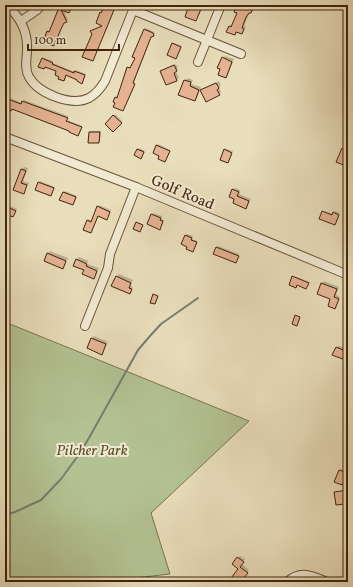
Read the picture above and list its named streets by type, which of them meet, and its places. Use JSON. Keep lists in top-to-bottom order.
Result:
{
  "streets": {
    "street": ["Golf Road"]
  },
  "parks": ["Pilcher Park"],
  "scale_bar": "100 m"
}
